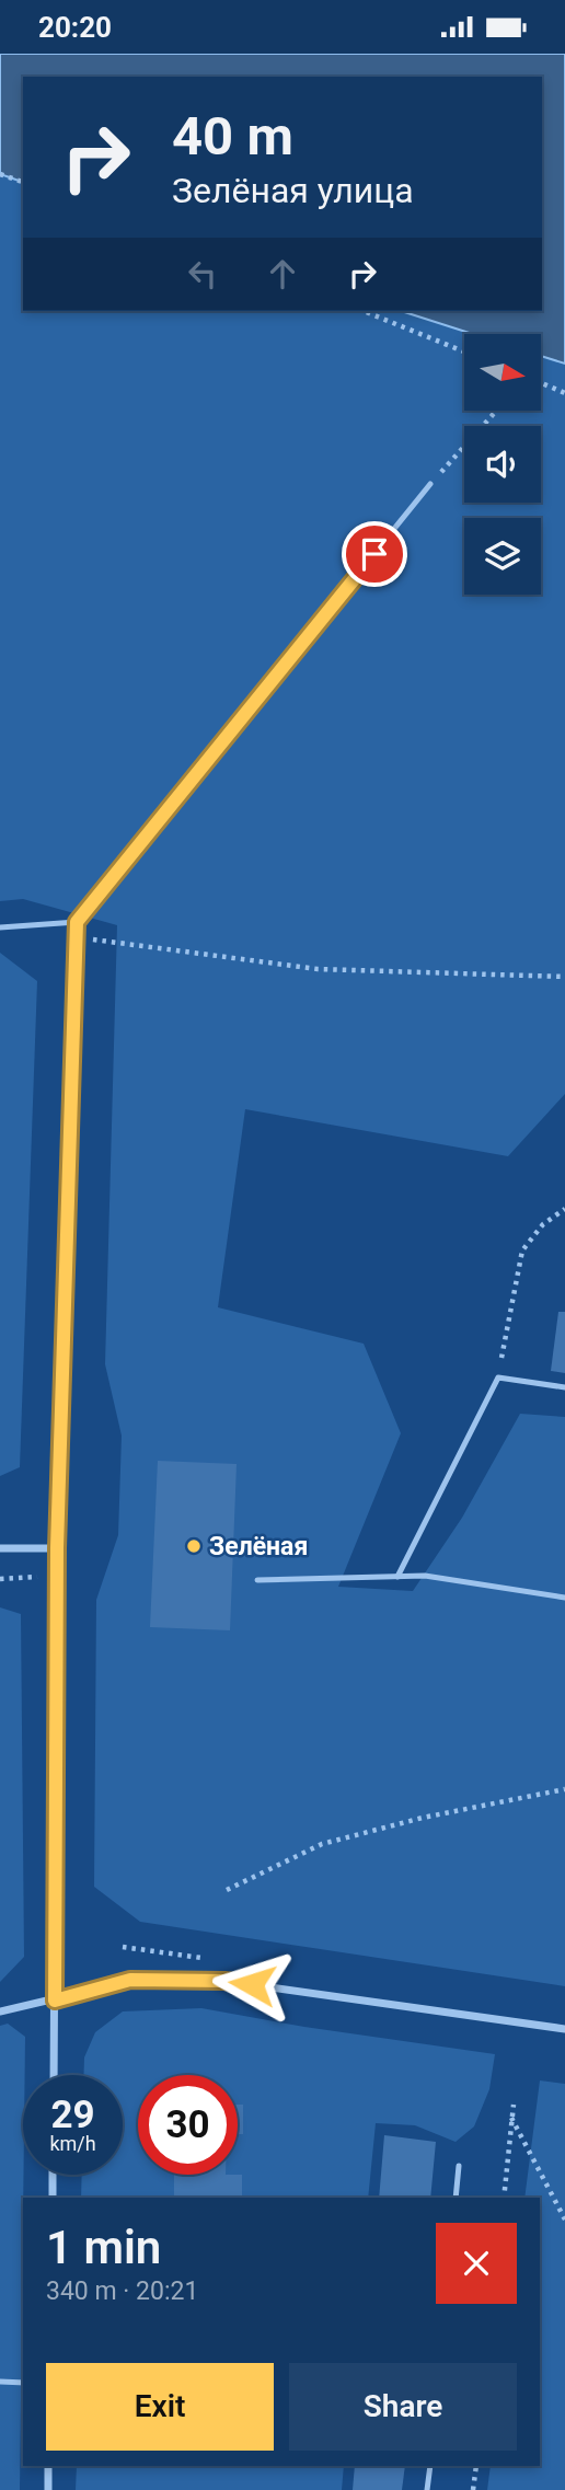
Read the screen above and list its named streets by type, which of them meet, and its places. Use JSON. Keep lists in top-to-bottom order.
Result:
{
  "places": ["Зелёная"],
  "north": "right",
  "page": {
    "status": "20:20",
    "turn": ["40 m", "Зелёная улица"],
    "speed": "29 km/h",
    "limit": "30",
    "heading": ["1 min", "340 m · 20:21"],
    "buttons": ["Exit", "Share"]
  }
}
